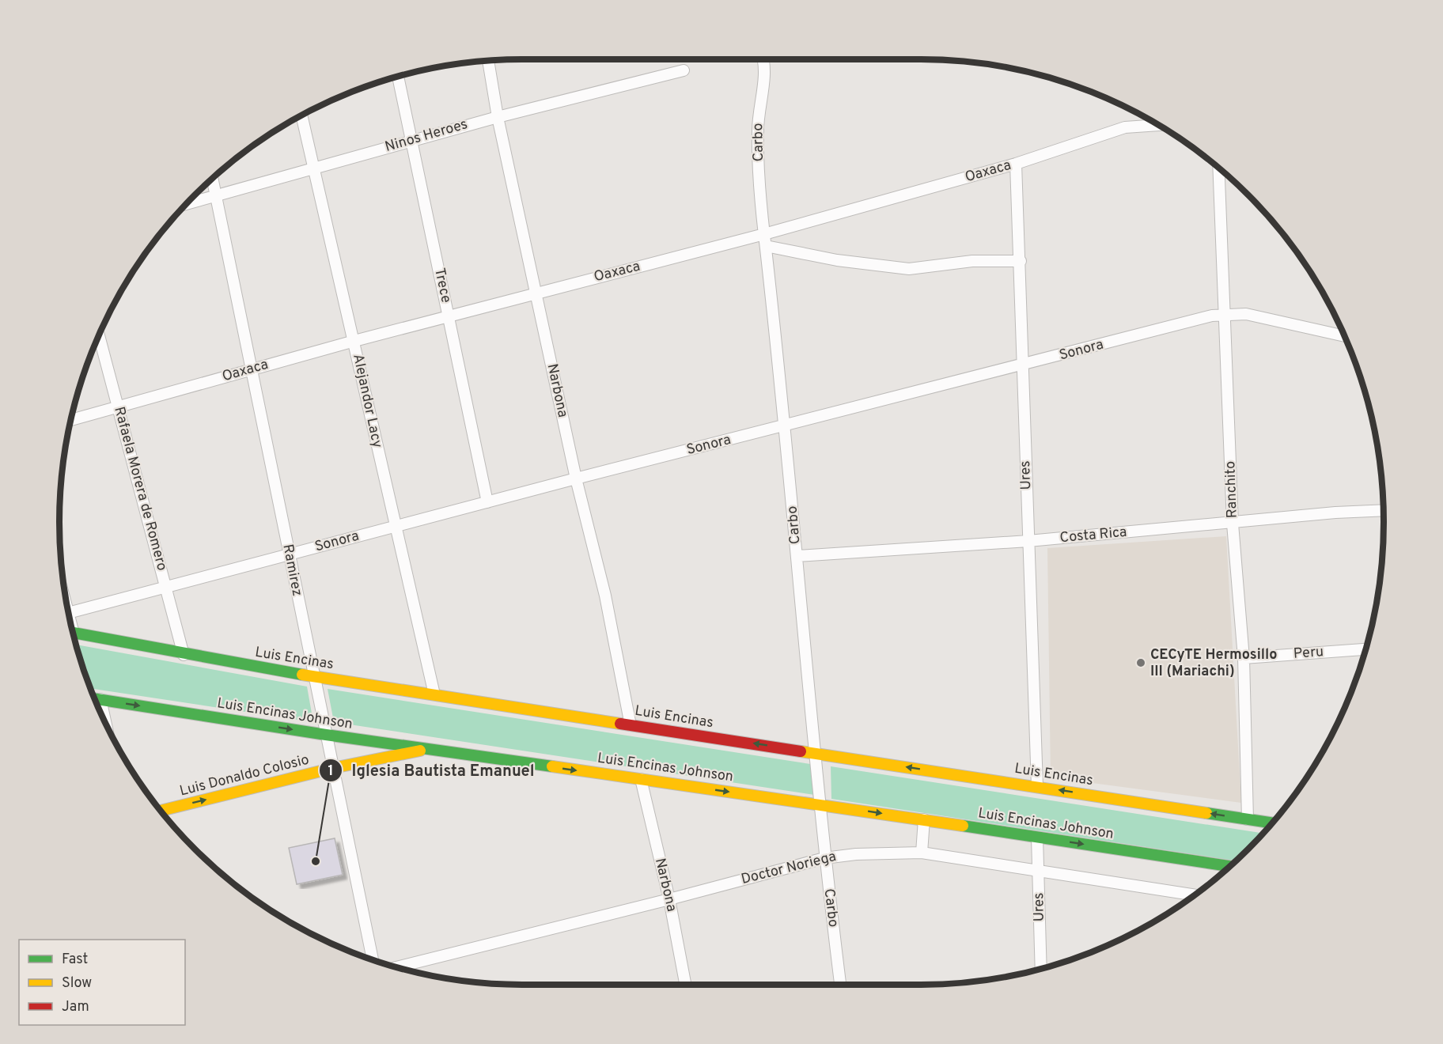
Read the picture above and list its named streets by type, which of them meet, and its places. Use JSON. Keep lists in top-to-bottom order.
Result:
{
  "streets": {
    "main road": ["Luis Encinas", "Luis Encinas Johnson", "Luis Donaldo Colosio"],
    "street": [
      "Ninos Heroes",
      "Carbo",
      "Oaxaca",
      "Trece",
      "Sonora",
      "Narbona",
      "Alejandor Lacy",
      "Ures",
      "Rafaela Morera de Romero",
      "Ranchito",
      "Costa Rica",
      "Ramirez",
      "Peru",
      "Doctor Noriega"
    ]
  },
  "crossings": [
    ["Ninos Heroes", "Trece"],
    ["Ninos Heroes", "Narbona"],
    ["Ninos Heroes", "Alejandor Lacy"],
    ["Ninos Heroes", "Ramirez"],
    ["Carbo", "Oaxaca"],
    ["Carbo", "Sonora"],
    ["Carbo", "Costa Rica"],
    ["Carbo", "Luis Encinas"],
    ["Carbo", "Luis Encinas Johnson"],
    ["Carbo", "Doctor Noriega"],
    ["Oaxaca", "Trece"],
    ["Oaxaca", "Narbona"],
    ["Oaxaca", "Alejandor Lacy"],
    ["Oaxaca", "Ures"],
    ["Oaxaca", "Rafaela Morera de Romero"],
    ["Oaxaca", "Ramirez"],
    ["Trece", "Sonora"],
    ["Sonora", "Narbona"],
    ["Sonora", "Alejandor Lacy"],
    ["Sonora", "Ures"],
    ["Sonora", "Rafaela Morera de Romero"],
    ["Sonora", "Ranchito"],
    ["Sonora", "Ramirez"],
    ["Narbona", "Luis Encinas"],
    ["Narbona", "Luis Encinas Johnson"],
    ["Narbona", "Doctor Noriega"],
    ["Alejandor Lacy", "Luis Encinas"],
    ["Ures", "Costa Rica"],
    ["Ures", "Luis Encinas"],
    ["Ures", "Luis Encinas Johnson"],
    ["Ures", "Doctor Noriega"],
    ["Rafaela Morera de Romero", "Luis Encinas"],
    ["Ranchito", "Costa Rica"],
    ["Ranchito", "Peru"],
    ["Ranchito", "Luis Encinas"],
    ["Ramirez", "Luis Encinas"],
    ["Ramirez", "Luis Encinas Johnson"],
    ["Ramirez", "Luis Donaldo Colosio"],
    ["Luis Encinas Johnson", "Luis Donaldo Colosio"]
  ],
  "one_way": ["Luis Encinas", "Luis Encinas Johnson", "Luis Donaldo Colosio"],
  "places": ["CECyTE Hermosillo III (Mariachi)", "Iglesia Bautista Emanuel"],
  "legend": ["Fast", "Slow", "Jam"]
}
